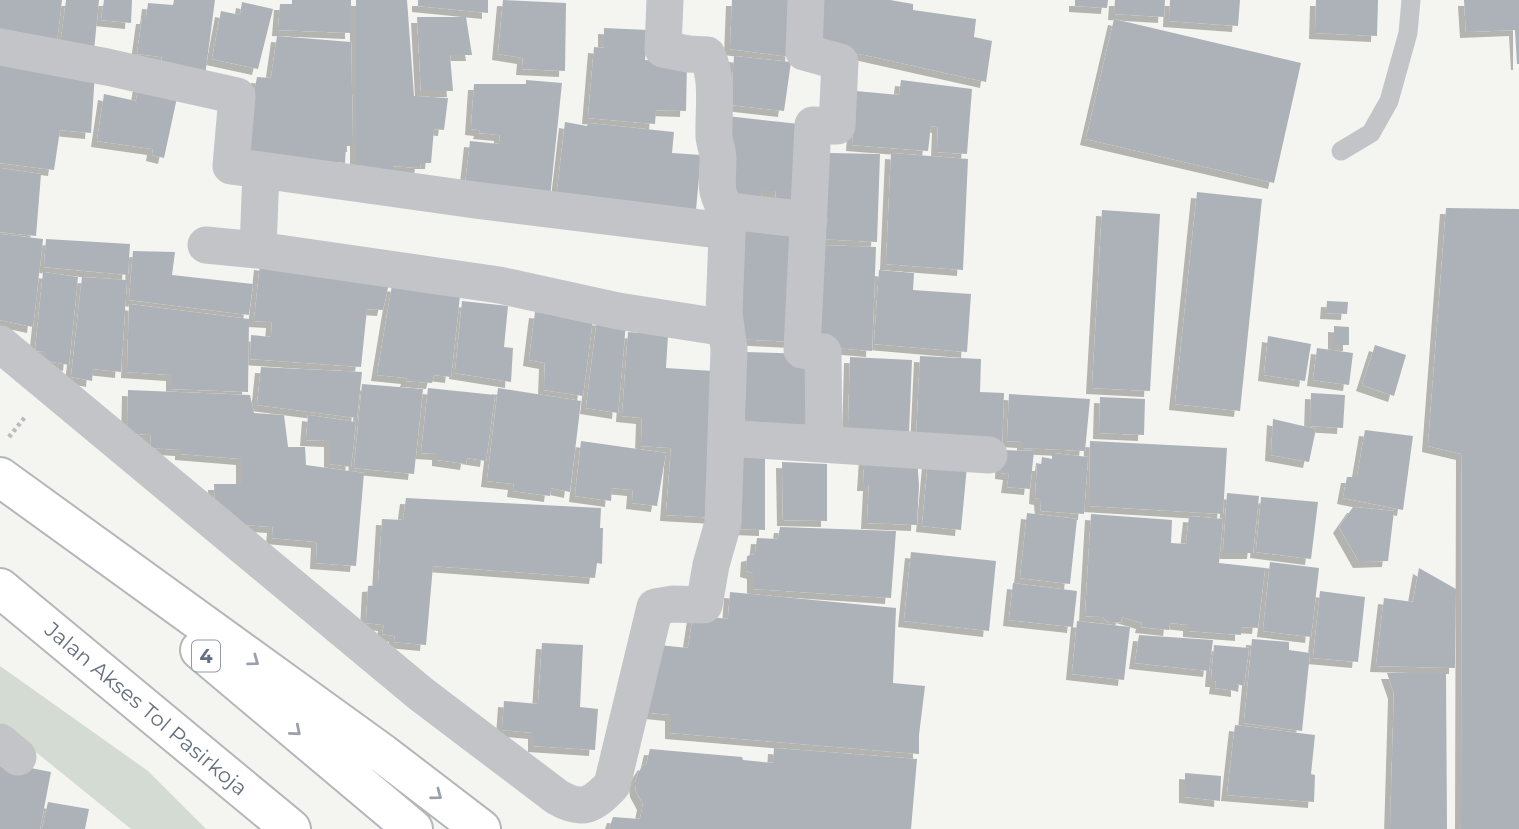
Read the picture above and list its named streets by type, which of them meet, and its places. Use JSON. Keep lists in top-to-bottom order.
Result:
{
  "streets": {
    "highway": ["4", "Jalan Akses Tol Pasirkoja"]
  }
}
